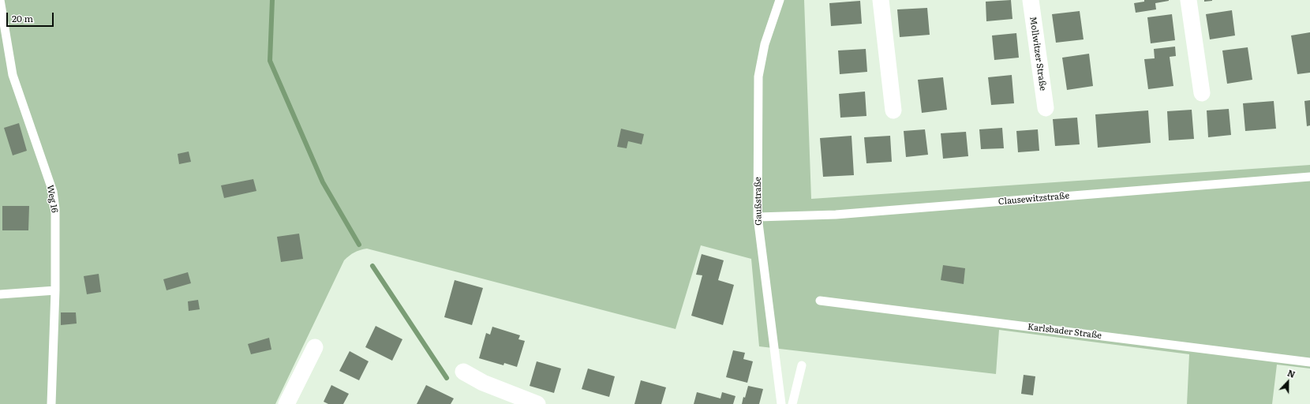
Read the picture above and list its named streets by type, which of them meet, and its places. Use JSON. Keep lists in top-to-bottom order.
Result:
{
  "streets": {
    "street": ["Mollwitzer Straße"],
    "lane": [
      "Weg 16",
      "Clausewitzstraße",
      "Gaußstraße",
      "Karlsbader Straße"
    ]
  },
  "crossings": [
    ["Clausewitzstraße", "Gaußstraße"]
  ],
  "scale_bar": "20 m",
  "north": "top"
}
